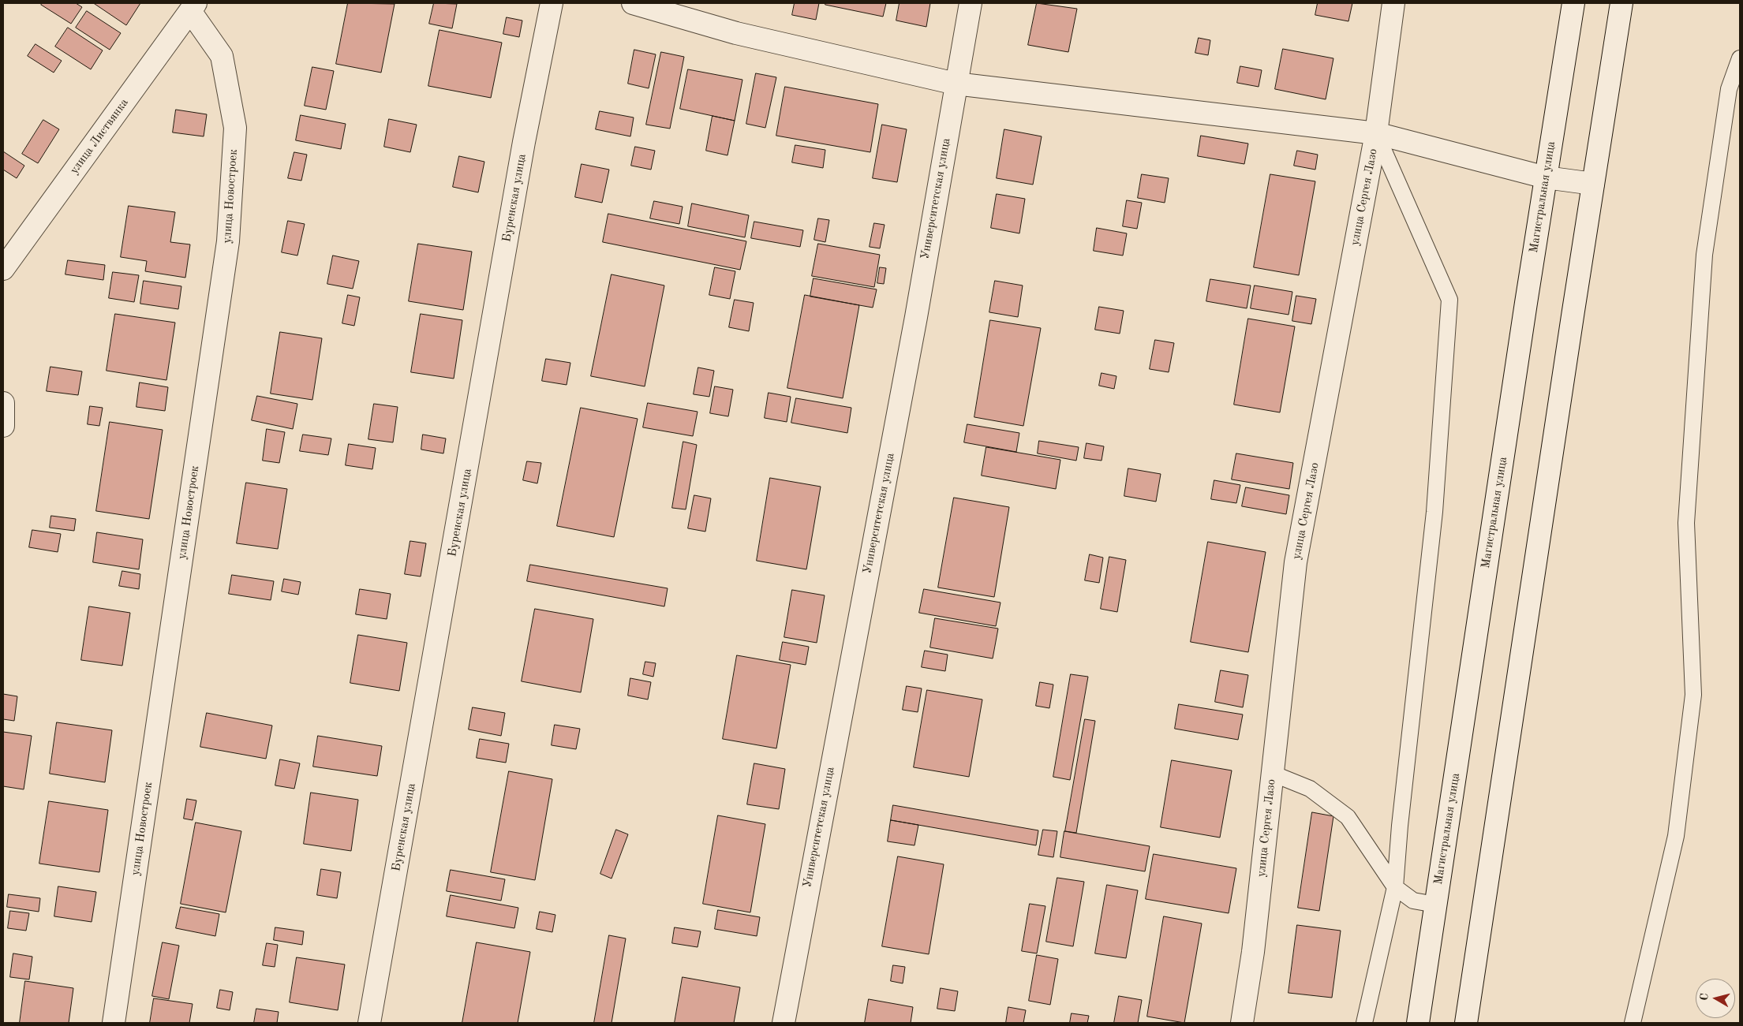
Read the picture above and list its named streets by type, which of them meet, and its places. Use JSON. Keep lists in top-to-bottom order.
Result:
{
  "streets": {
    "street": [
      "улица Листвянка",
      "улица Новостроек",
      "улица Сергея Лазо",
      "Магистральная улица",
      "Буренская улица",
      "Университетская улица"
    ]
  },
  "crossings": [
    ["улица Листвянка", "улица Новостроек"]
  ],
  "north": "left"
}
